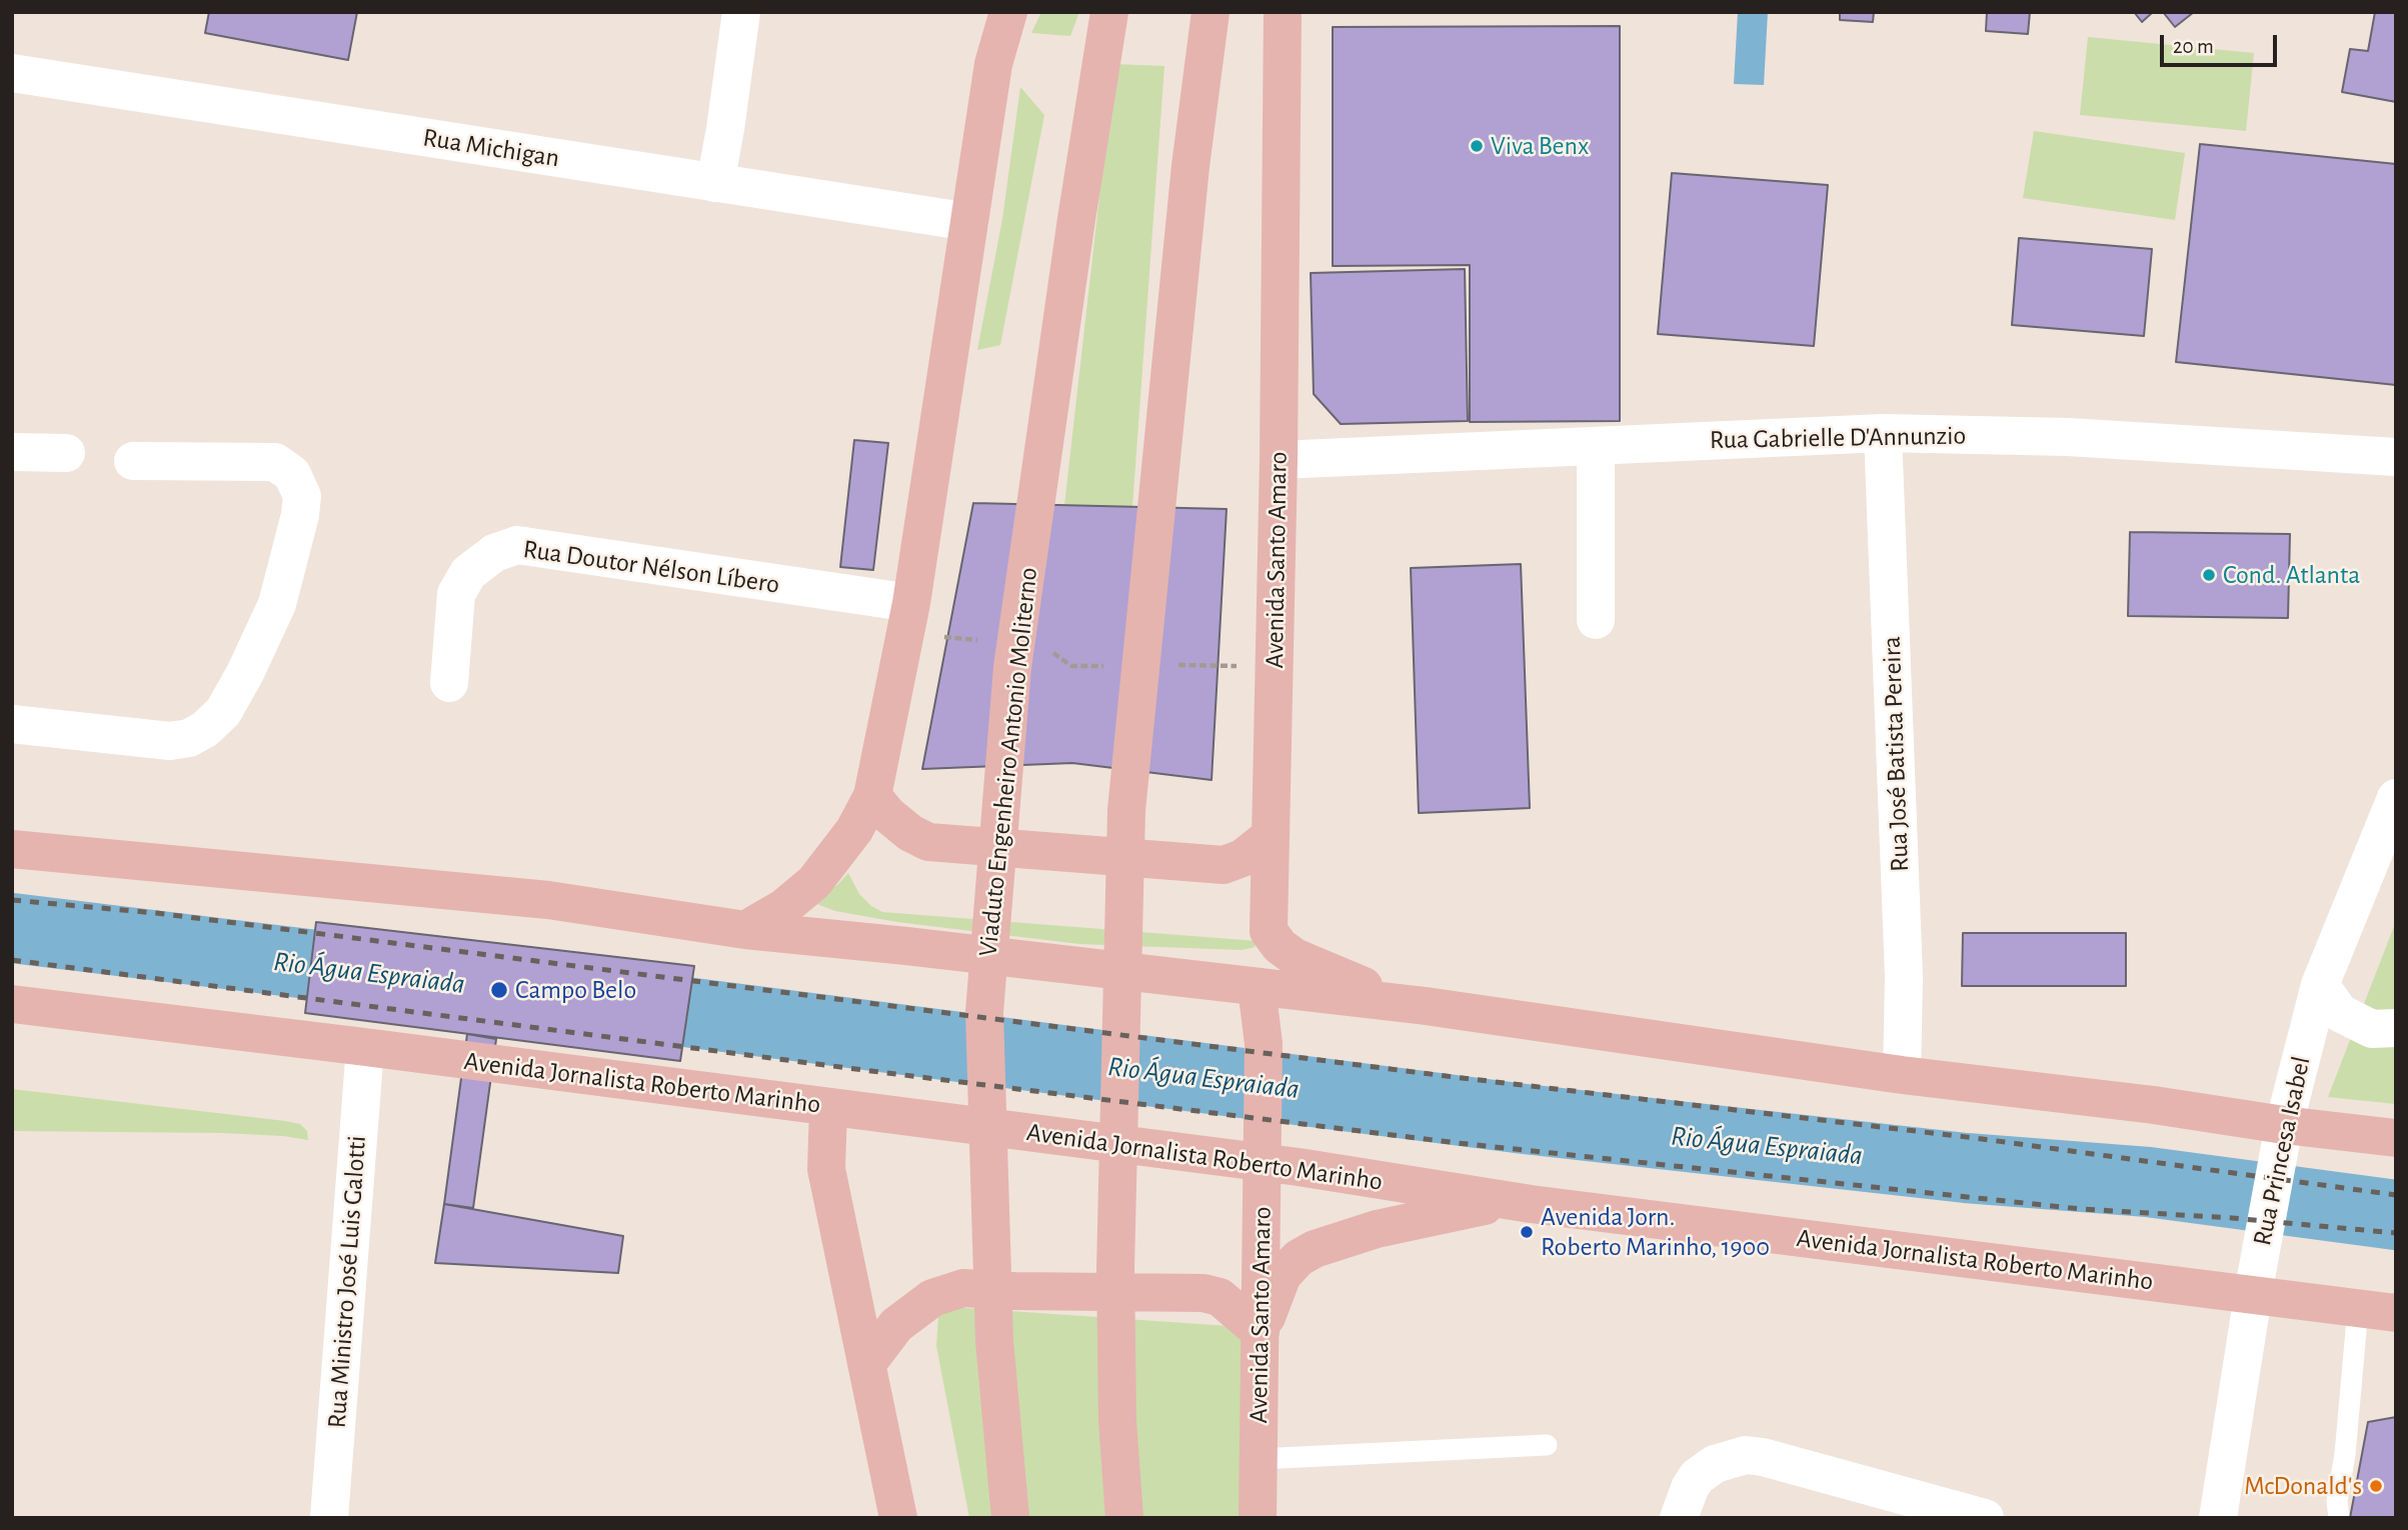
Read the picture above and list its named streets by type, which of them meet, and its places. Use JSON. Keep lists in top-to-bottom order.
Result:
{
  "streets": {
    "main road": ["Avenida Santo Amaro", "Viaduto Engenheiro Antonio Moliterno", "Avenida Jornalista Roberto Marinho"],
    "street": [
      "Rua Michigan",
      "Rua Gabrielle D'Annunzio",
      "Rua Doutor Nélson Líbero",
      "Rua José Batista Pereira",
      "Rua Princesa Isabel",
      "Rua Ministro José Luis Galotti"
    ]
  },
  "crossings": [
    ["Rua Gabrielle D'Annunzio", "Avenida Santo Amaro"],
    ["Rua Gabrielle D'Annunzio", "Rua José Batista Pereira"],
    ["Avenida Santo Amaro", "Avenida Jornalista Roberto Marinho"],
    ["Avenida Jornalista Roberto Marinho", "Rua Princesa Isabel"],
    ["Avenida Jornalista Roberto Marinho", "Rua Ministro José Luis Galotti"]
  ],
  "water": ["Rio Água Espraiada"],
  "places": [
    "Viva Benx",
    "Cond. Atlanta",
    "Campo Belo",
    "Avenida Jorn. Roberto Marinho, 1900",
    "McDonald's"
  ],
  "scale_bar": "20 m"
}
